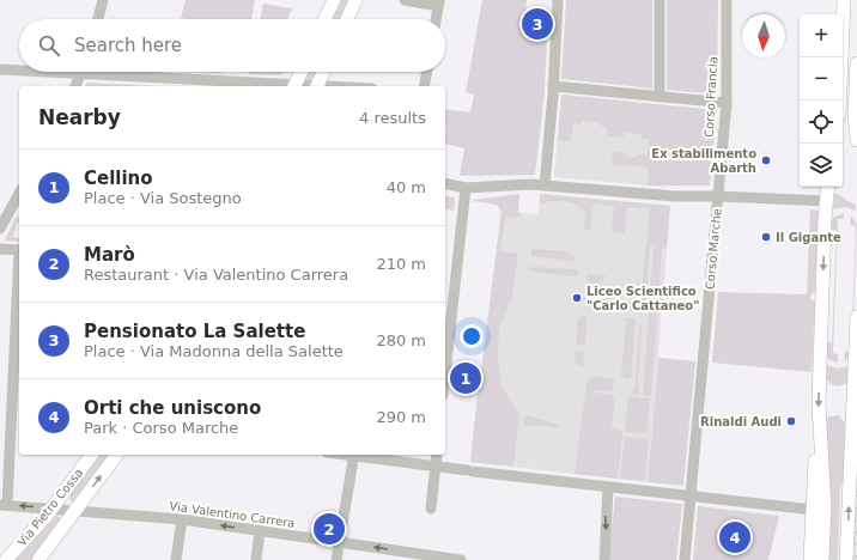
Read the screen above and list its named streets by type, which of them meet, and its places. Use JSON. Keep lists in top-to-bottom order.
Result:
{
  "streets": {
    "main road": ["Via Pietro Cossa"],
    "street": ["Corso Francia", "Corso Marche", "Via Valentino Carrera"]
  },
  "crossings": [
    ["Corso Francia", "Corso Marche"],
    ["Via Pietro Cossa", "Via Valentino Carrera"]
  ],
  "places": [
    "Ex stabilimento Abarth",
    "Il Gigante",
    "Liceo Scientifico \"Carlo Cattaneo\"",
    "Rinaldi Audi"
  ],
  "north": "bottom",
  "page": {
    "pins": [
      "3",
      "1",
      "2",
      "4"
    ],
    "map_buttons": ["+", "−"],
    "search": "Search here",
    "heading": ["Nearby", "4 results"],
    "list": [
      {
        "mark": "1",
        "name": "Cellino",
        "note": "Place · Via Sostegno",
        "value": "40 m"
      },
      {
        "mark": "2",
        "name": "Marò",
        "note": "Restaurant · Via Valentino Carrera",
        "value": "210 m"
      },
      {
        "mark": "3",
        "name": "Pensionato La Salette",
        "note": "Place · Via Madonna della Salette",
        "value": "280 m"
      },
      {
        "mark": "4",
        "name": "Orti che uniscono",
        "note": "Park · Corso Marche",
        "value": "290 m"
      }
    ]
  }
}
